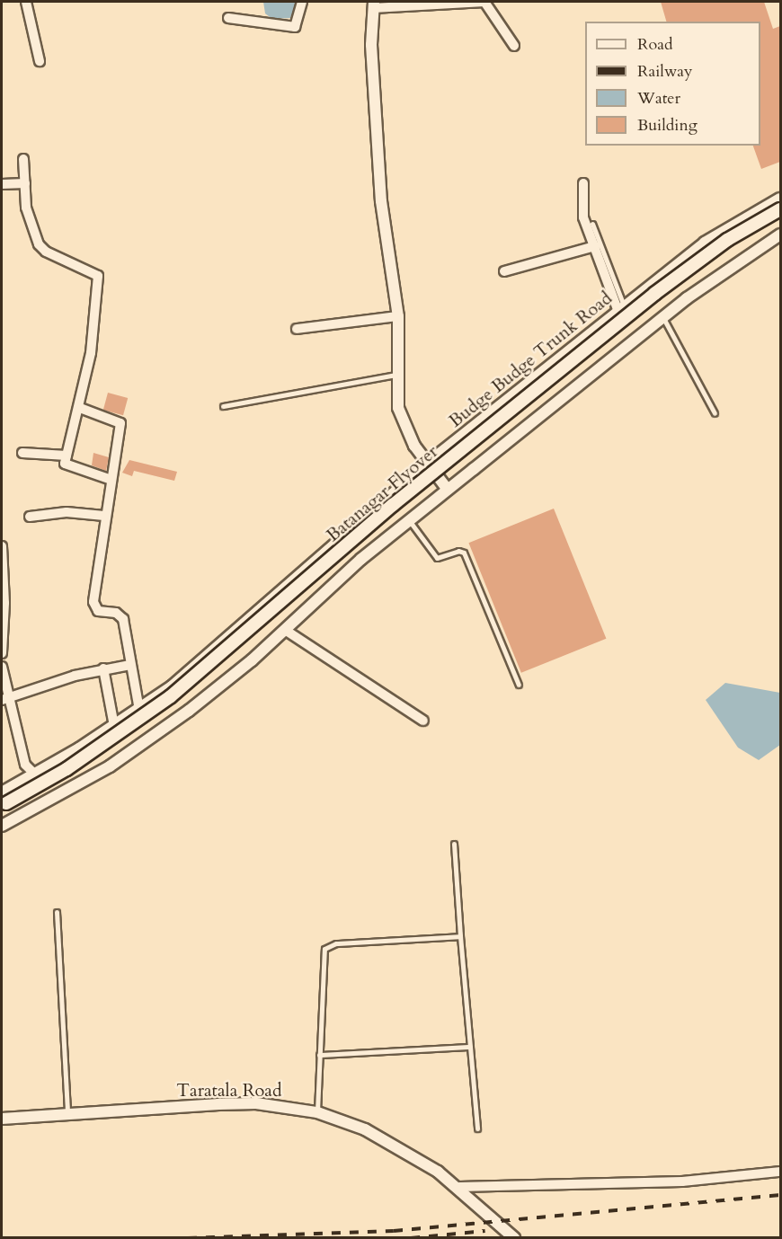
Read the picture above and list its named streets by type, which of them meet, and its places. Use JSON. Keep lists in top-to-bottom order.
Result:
{
  "streets": {
    "main road": ["Batanagar Flyover"],
    "street": ["Budge Budge Trunk Road", "Taratala Road"]
  },
  "crossings": [
    ["Budge Budge Trunk Road", "Batanagar Flyover"]
  ],
  "legend": [
    "Road",
    "Railway",
    "Water",
    "Building"
  ]
}
